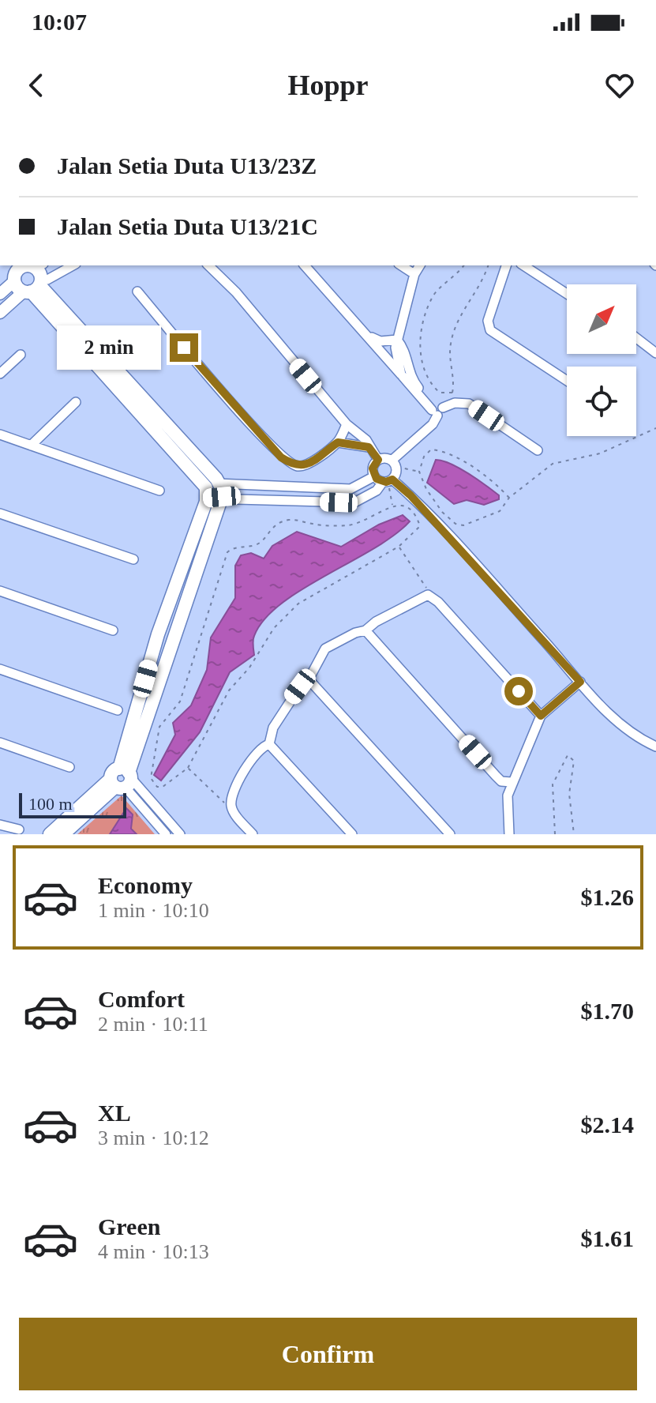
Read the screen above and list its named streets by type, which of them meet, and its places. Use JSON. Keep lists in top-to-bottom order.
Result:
{
  "scale_bar": "100 m",
  "north": "top right",
  "page": {
    "status": "10:07",
    "header": "Hoppr",
    "banner": ["Jalan Setia Duta U13/23Z", "Jalan Setia Duta U13/21C"],
    "bubble": "2 min",
    "scale": "100 m",
    "list": [
      {
        "name": "Economy",
        "note": "1 min · 10:10",
        "value": "$1.26"
      },
      {
        "name": "Comfort",
        "note": "2 min · 10:11",
        "value": "$1.70"
      },
      {
        "name": "XL",
        "note": "3 min · 10:12",
        "value": "$2.14"
      },
      {
        "name": "Green",
        "note": "4 min · 10:13",
        "value": "$1.61"
      }
    ],
    "buttons": "Confirm"
  }
}
